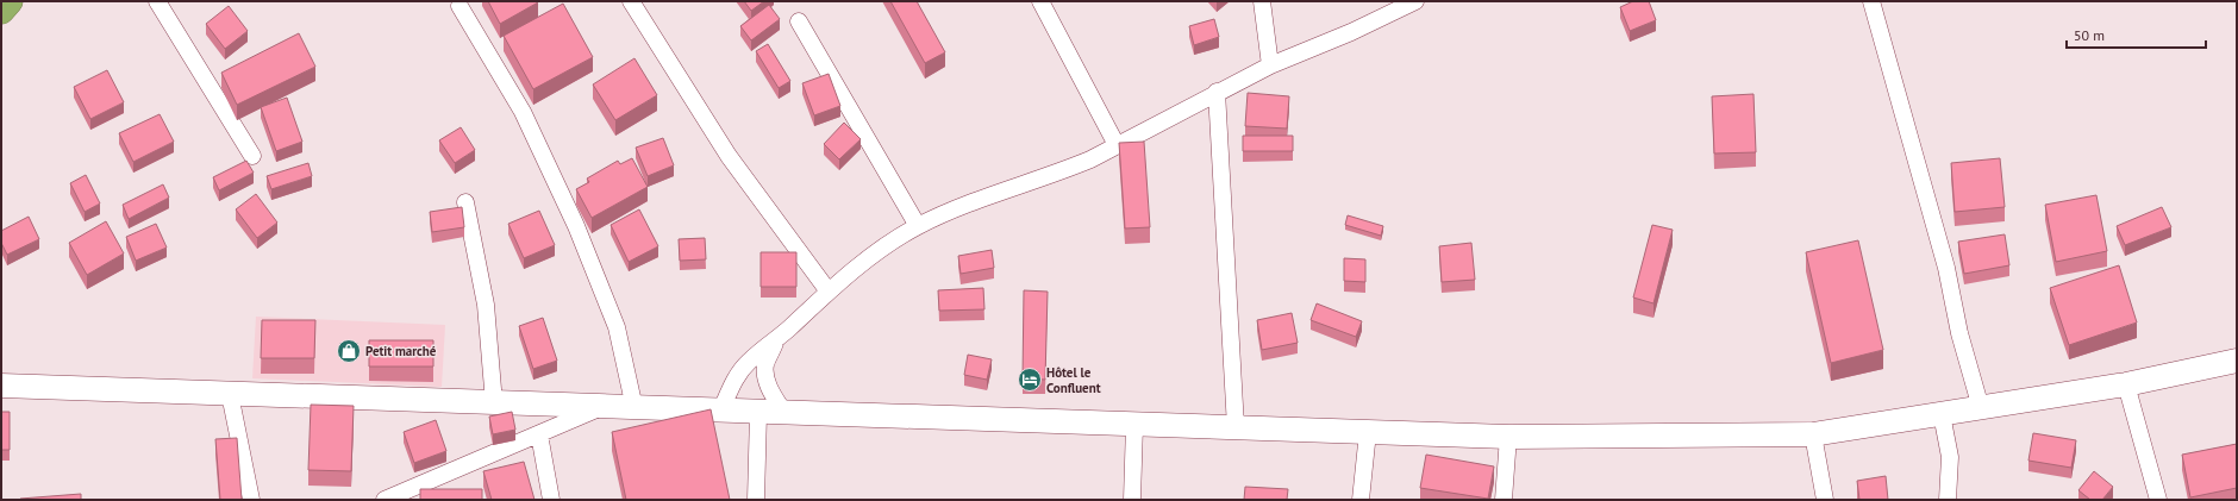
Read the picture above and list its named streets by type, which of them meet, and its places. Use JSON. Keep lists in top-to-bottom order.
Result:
{
  "places": {
    "shop": ["Petit marché"],
    "hotel": ["Hôtel le Confluent"]
  },
  "scale_bar": "50 m"
}
